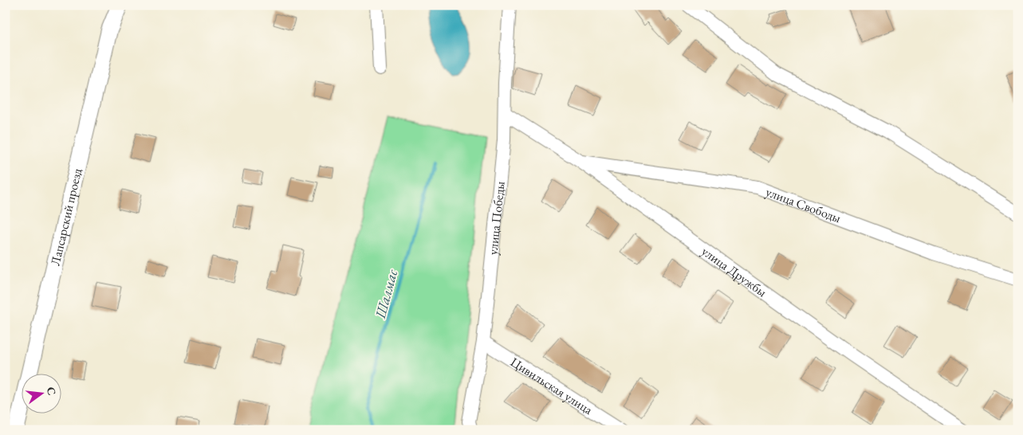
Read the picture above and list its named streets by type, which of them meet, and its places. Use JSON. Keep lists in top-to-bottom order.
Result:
{
  "streets": {
    "street": [
      "улица Свободы",
      "Лапсарский проезд",
      "улица Победы",
      "улица Дружбы",
      "Цивильская улица"
    ]
  },
  "crossings": [
    ["улица Свободы", "улица Дружбы"],
    ["улица Победы", "улица Дружбы"],
    ["улица Победы", "Цивильская улица"]
  ],
  "water": ["Шалмас"],
  "north": "right"
}
